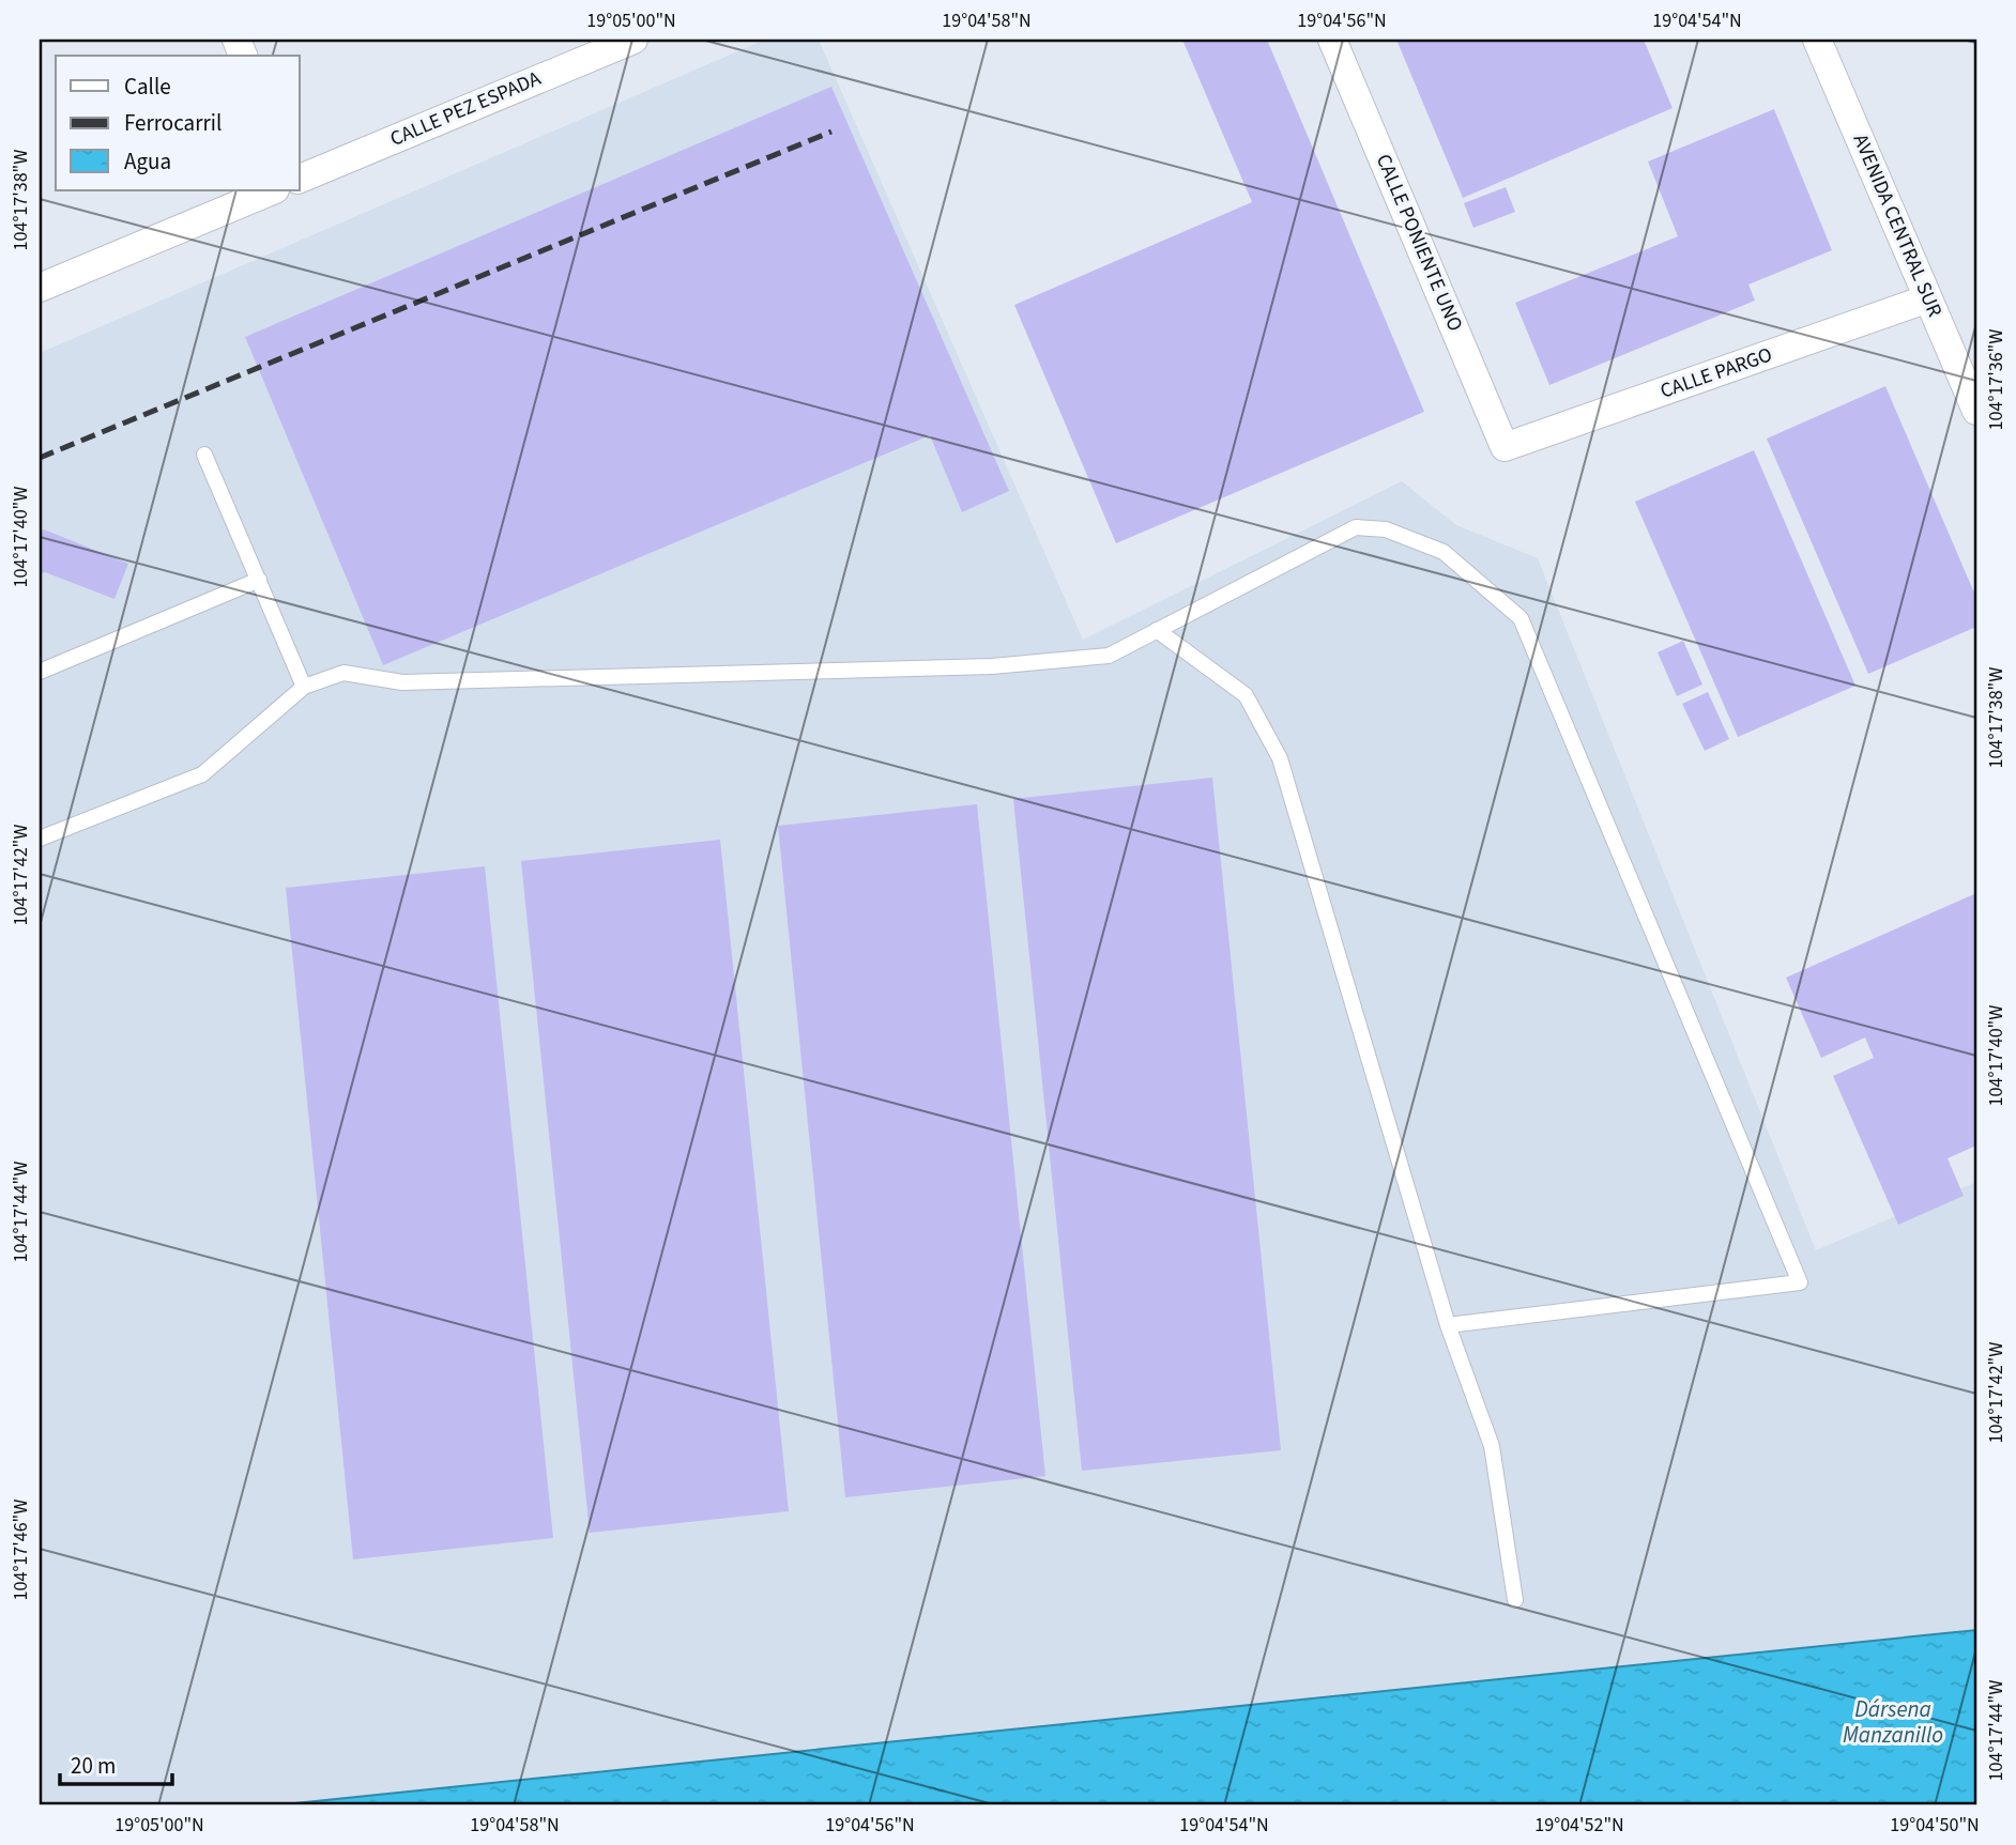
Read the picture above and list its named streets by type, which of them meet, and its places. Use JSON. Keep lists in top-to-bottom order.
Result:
{
  "streets": {
    "street": [
      "CALLE PEZ ESPADA",
      "AVENIDA CENTRAL SUR",
      "CALLE PONIENTE UNO",
      "CALLE PARGO"
    ]
  },
  "crossings": [
    ["AVENIDA CENTRAL SUR", "CALLE PARGO"],
    ["CALLE PONIENTE UNO", "CALLE PARGO"]
  ],
  "water": ["Dársena Manzanillo"],
  "legend": ["Calle", "Ferrocarril", "Agua"],
  "scale_bar": "20 m",
  "coordinates": [
    "19°05'00\"N",
    "19°04'58\"N",
    "19°04'56\"N",
    "19°04'54\"N",
    "104°17'38\"W",
    "104°17'36\"W",
    "104°17'40\"W",
    "104°17'42\"W",
    "104°17'44\"W",
    "104°17'46\"W",
    "19°04'52\"N",
    "19°04'50\"N"
  ]
}
